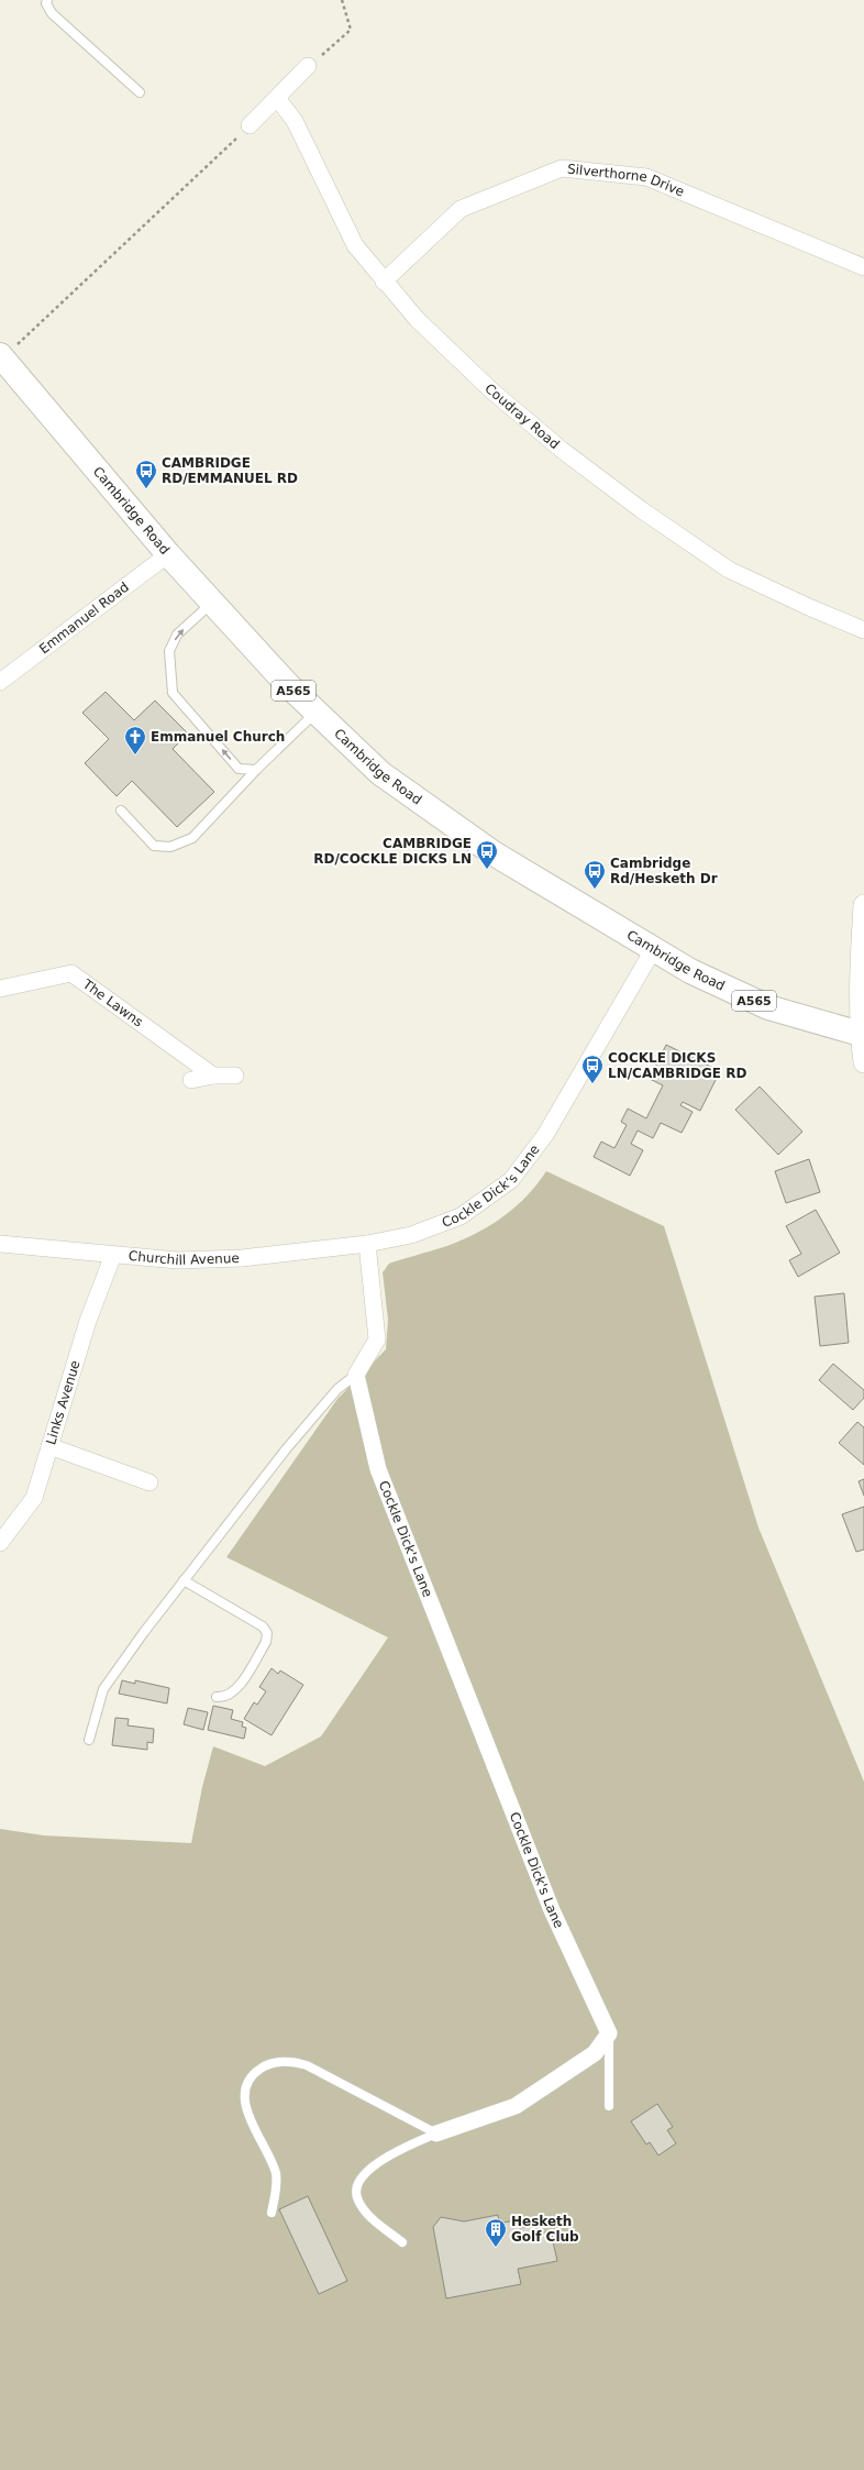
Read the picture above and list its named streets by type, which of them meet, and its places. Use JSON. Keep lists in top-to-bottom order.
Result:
{
  "streets": {
    "highway": ["Cambridge Road", "A565"],
    "street": [
      "Silverthorne Drive",
      "Coudray Road",
      "Emmanuel Road",
      "The Lawns",
      "Cockle Dick's Lane",
      "Churchill Avenue",
      "Links Avenue"
    ]
  },
  "crossings": [
    ["Silverthorne Drive", "Coudray Road"],
    ["Cambridge Road", "Emmanuel Road"],
    ["Cambridge Road", "Cockle Dick's Lane"],
    ["Cockle Dick's Lane", "Churchill Avenue"],
    ["Churchill Avenue", "Links Avenue"]
  ],
  "places": {
    "bus stop": [
      "CAMBRIDGE RD/EMMANUEL RD",
      "CAMBRIDGE RD/COCKLE DICKS LN",
      "Cambridge Rd/Hesketh Dr",
      "COCKLE DICKS LN/CAMBRIDGE RD"
    ],
    "church": ["Emmanuel Church"],
    "building": ["Hesketh Golf Club"]
  }
}
